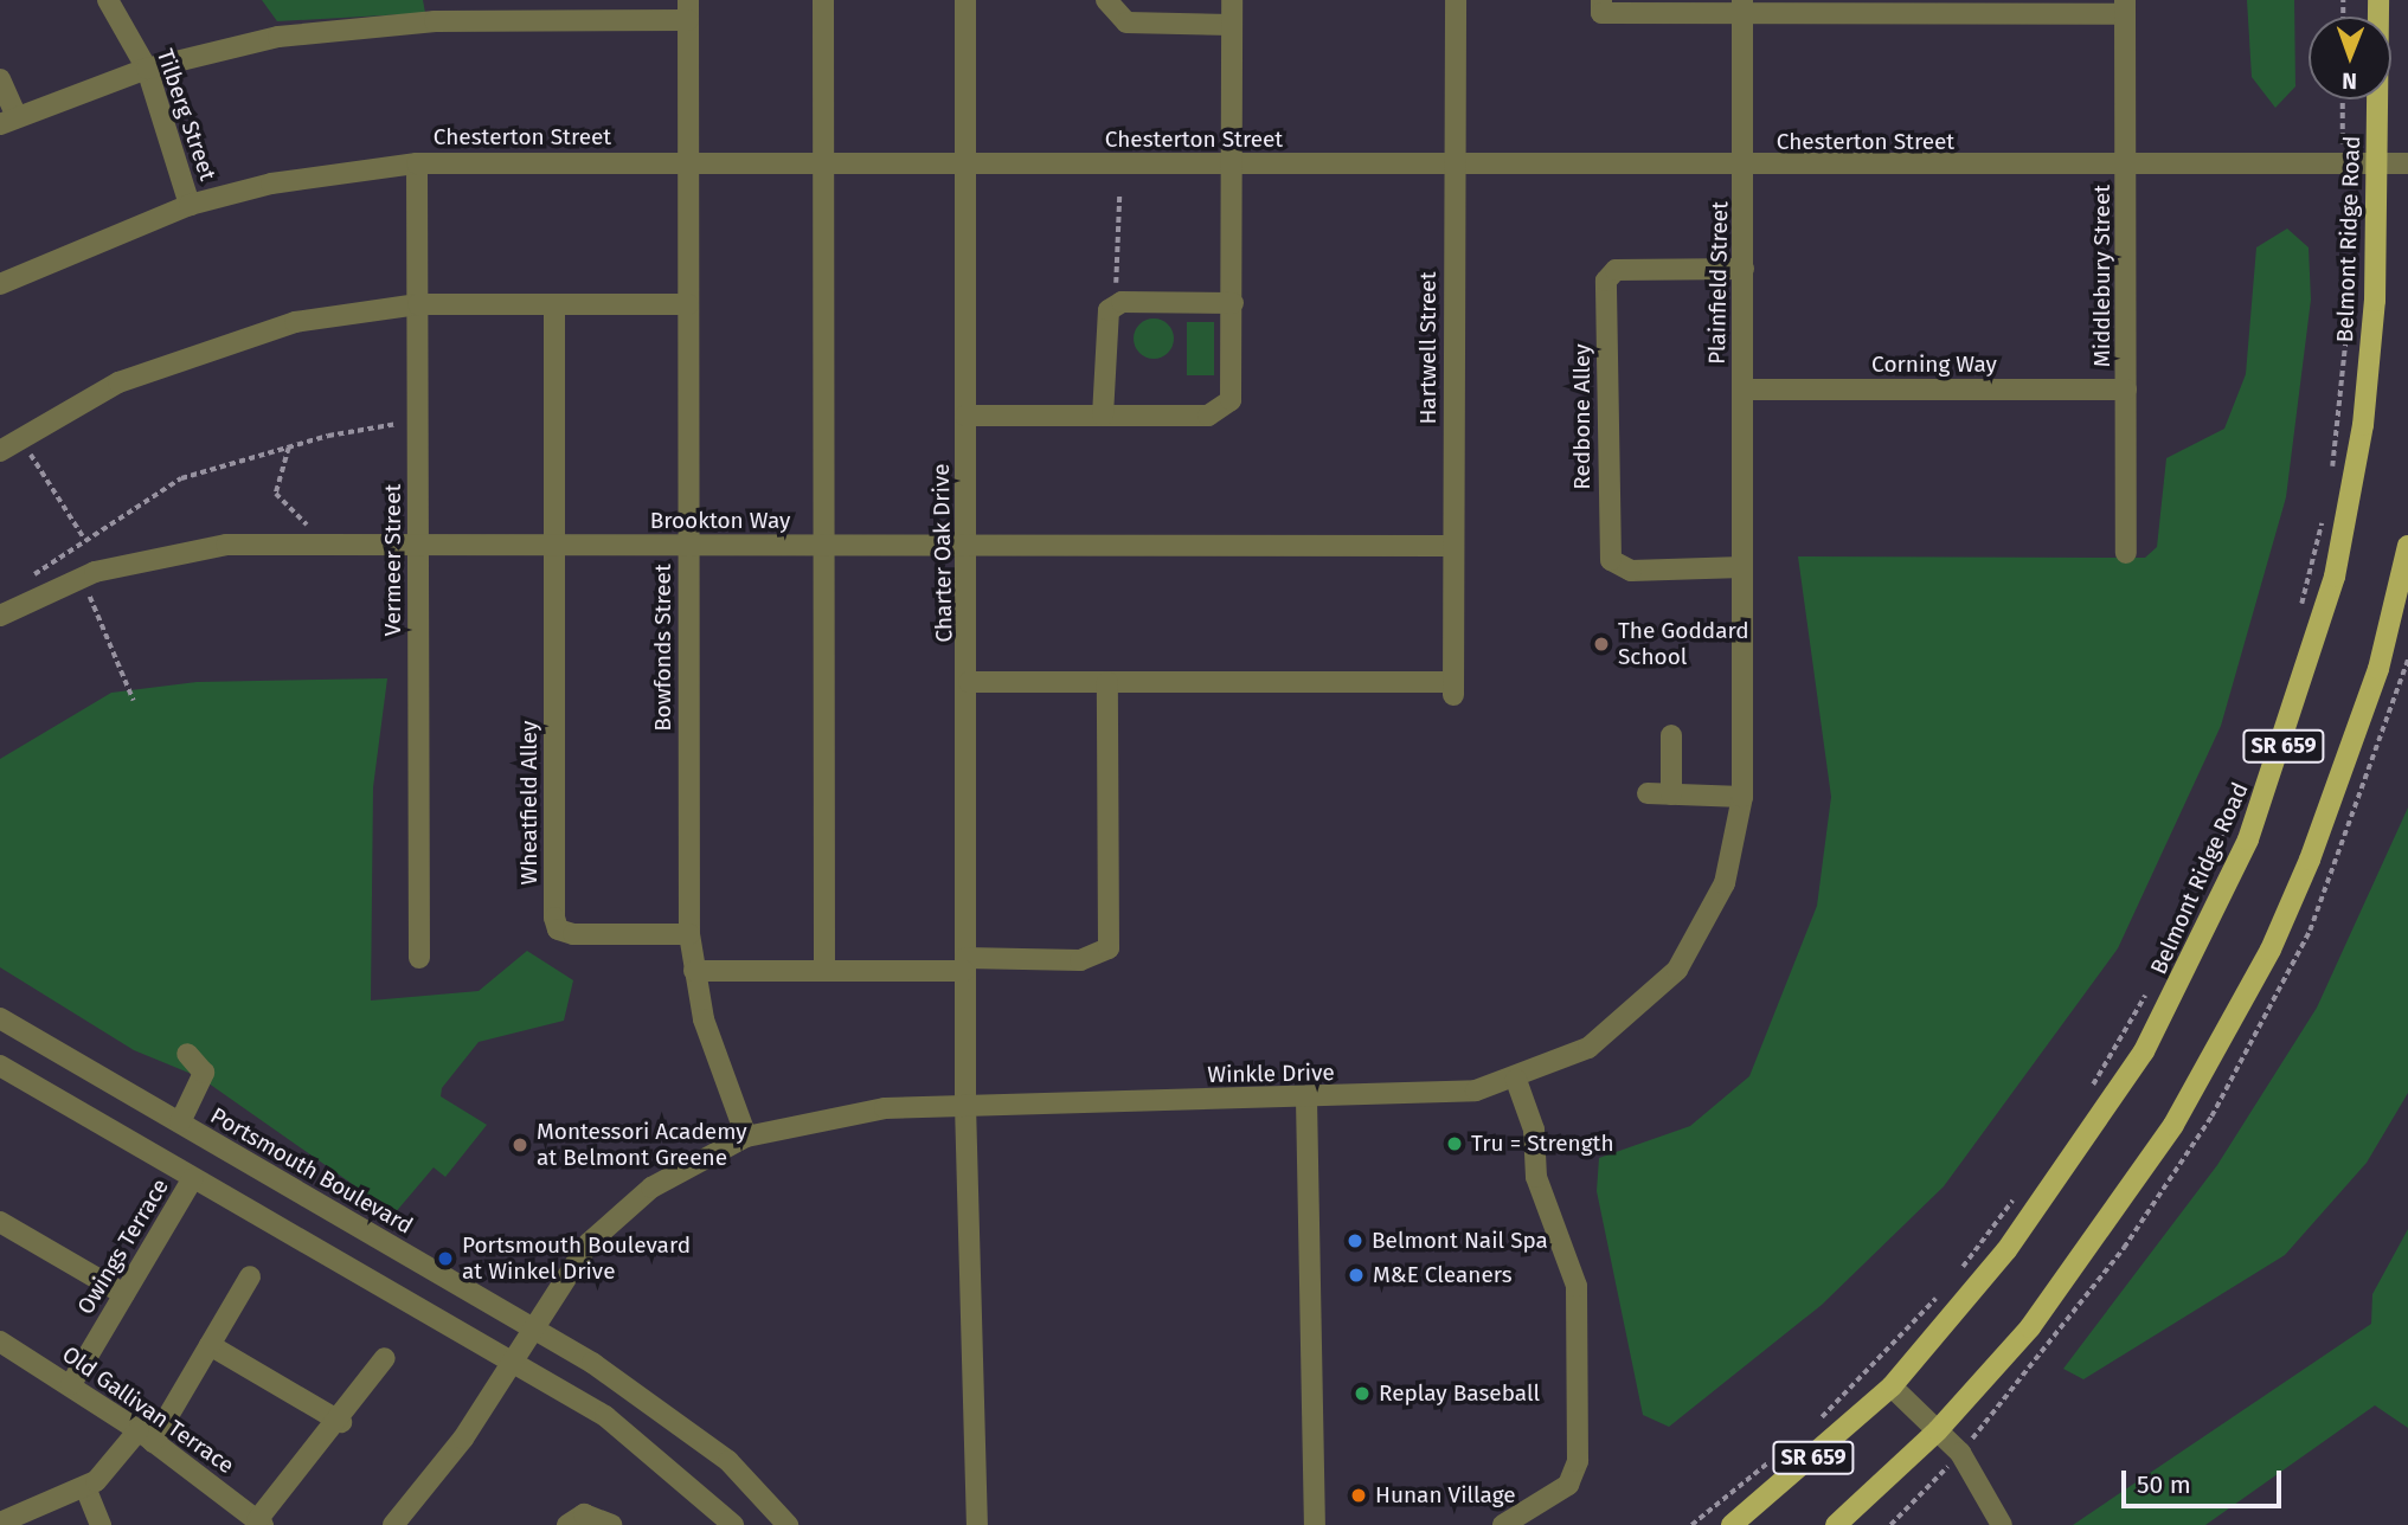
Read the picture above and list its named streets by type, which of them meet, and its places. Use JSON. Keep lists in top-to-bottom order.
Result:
{
  "streets": {
    "main road": ["Belmont Ridge Road", "SR 659"],
    "street": [
      "Tilberg Street",
      "Chesterton Street",
      "Middlebury Street",
      "Plainfield Street",
      "Hartwell Street",
      "Corning Way",
      "Redbone Alley",
      "Brookton Way",
      "Charter Oak Drive",
      "Vermeer Street",
      "Bowfonds Street",
      "Wheatfield Alley",
      "Winkle Drive",
      "Portsmouth Boulevard",
      "Owings Terrace",
      "Old Gallivan Terrace"
    ]
  },
  "crossings": [
    ["Tilberg Street", "Chesterton Street"],
    ["Chesterton Street", "Belmont Ridge Road"],
    ["Chesterton Street", "Middlebury Street"],
    ["Chesterton Street", "Plainfield Street"],
    ["Chesterton Street", "Hartwell Street"],
    ["Chesterton Street", "Charter Oak Drive"],
    ["Chesterton Street", "Vermeer Street"],
    ["Chesterton Street", "Bowfonds Street"],
    ["Middlebury Street", "Corning Way"],
    ["Plainfield Street", "Corning Way"],
    ["Plainfield Street", "Redbone Alley"],
    ["Plainfield Street", "Winkle Drive"],
    ["Hartwell Street", "Brookton Way"],
    ["Redbone Alley", "Winkle Drive"],
    ["Brookton Way", "Charter Oak Drive"],
    ["Brookton Way", "Vermeer Street"],
    ["Brookton Way", "Bowfonds Street"],
    ["Brookton Way", "Wheatfield Alley"],
    ["Charter Oak Drive", "Winkle Drive"],
    ["Bowfonds Street", "Wheatfield Alley"],
    ["Bowfonds Street", "Winkle Drive"],
    ["Winkle Drive", "Portsmouth Boulevard"],
    ["Owings Terrace", "Old Gallivan Terrace"]
  ],
  "places": [
    "The Goddard School",
    "Tru = Strength",
    "Montessori Academy at Belmont Greene",
    "Belmont Nail Spa",
    "Portsmouth Boulevard at Winkel Drive",
    "M&E Cleaners",
    "Replay Baseball",
    "Hunan Village"
  ],
  "scale_bar": "50 m",
  "north": "bottom"
}
